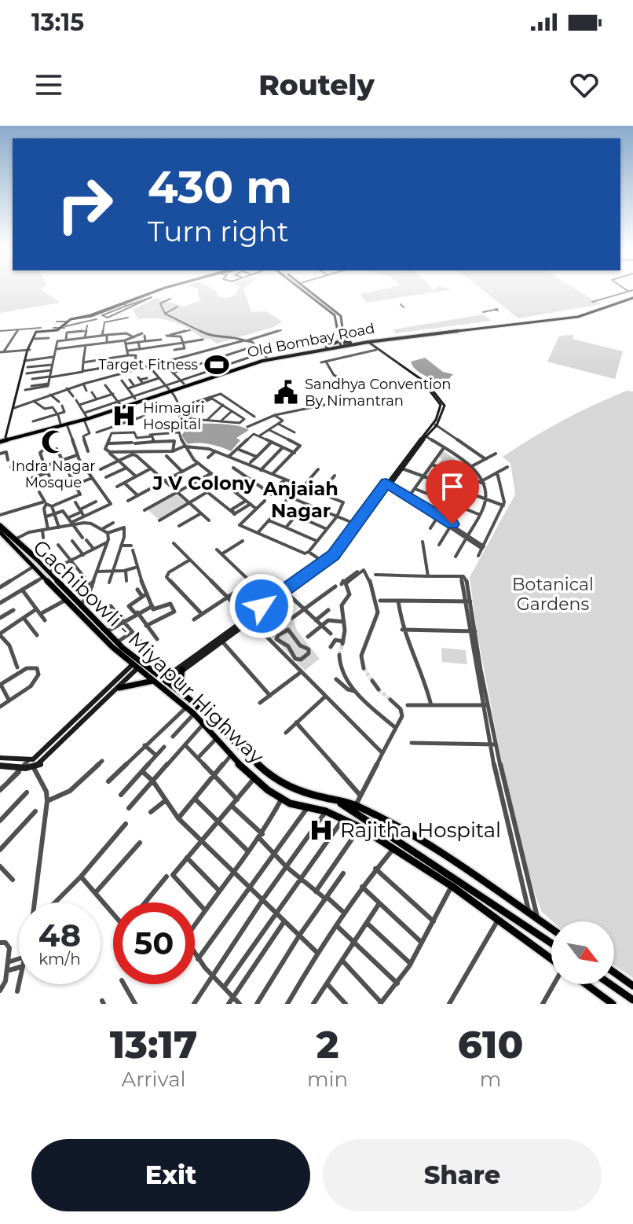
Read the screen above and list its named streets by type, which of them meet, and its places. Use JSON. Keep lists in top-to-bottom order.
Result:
{
  "streets": {
    "main road": ["Old Bombay Road", "Gachibowli - Miyapur Highway"]
  },
  "districts": ["J V Colony", "Anjaiah Nagar"],
  "parks": ["Botanical Gardens"],
  "places": {
    "sports": ["Target Fitness"],
    "public building": ["Sandhya Convention By Nimantran"],
    "hospital": ["Himagiri Hospital", "Rajitha Hospital"],
    "mosque": ["Indra Nagar Mosque"]
  },
  "north": "bottom right",
  "page": {
    "status": "13:15",
    "header": "Routely",
    "turn": ["430 m", "Turn right"],
    "speed": "48 km/h",
    "limit": "50",
    "eta": [
      "13:17",
      "Arrival",
      "2",
      "min",
      "610",
      "m"
    ],
    "buttons": ["Exit", "Share"]
  }
}
